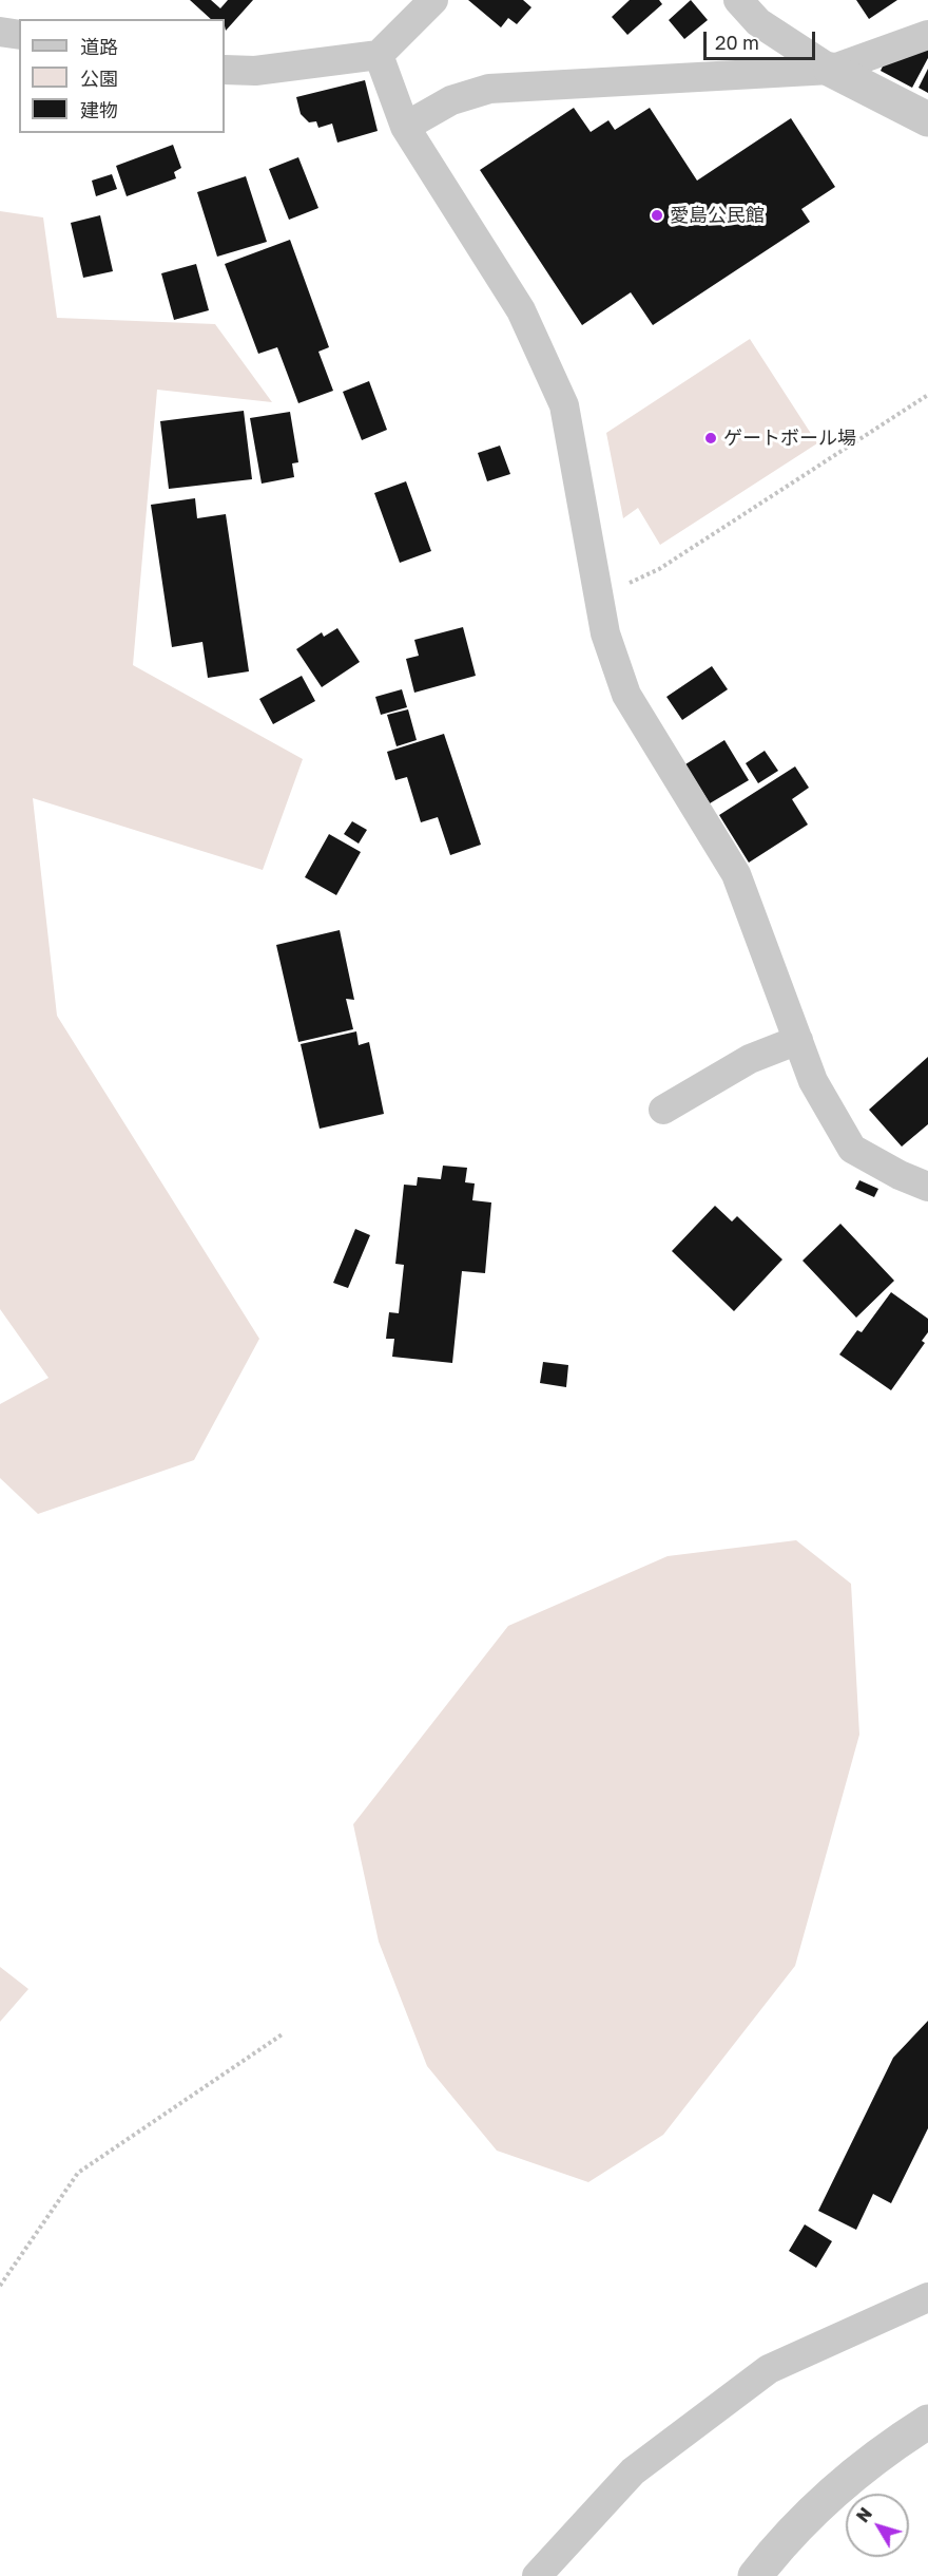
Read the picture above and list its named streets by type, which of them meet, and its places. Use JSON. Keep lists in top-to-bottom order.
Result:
{
  "places": ["愛島公民館", "ゲートボール場"],
  "legend": ["道路", "公園", "建物"],
  "scale_bar": "20 m",
  "north": "top left"
}
